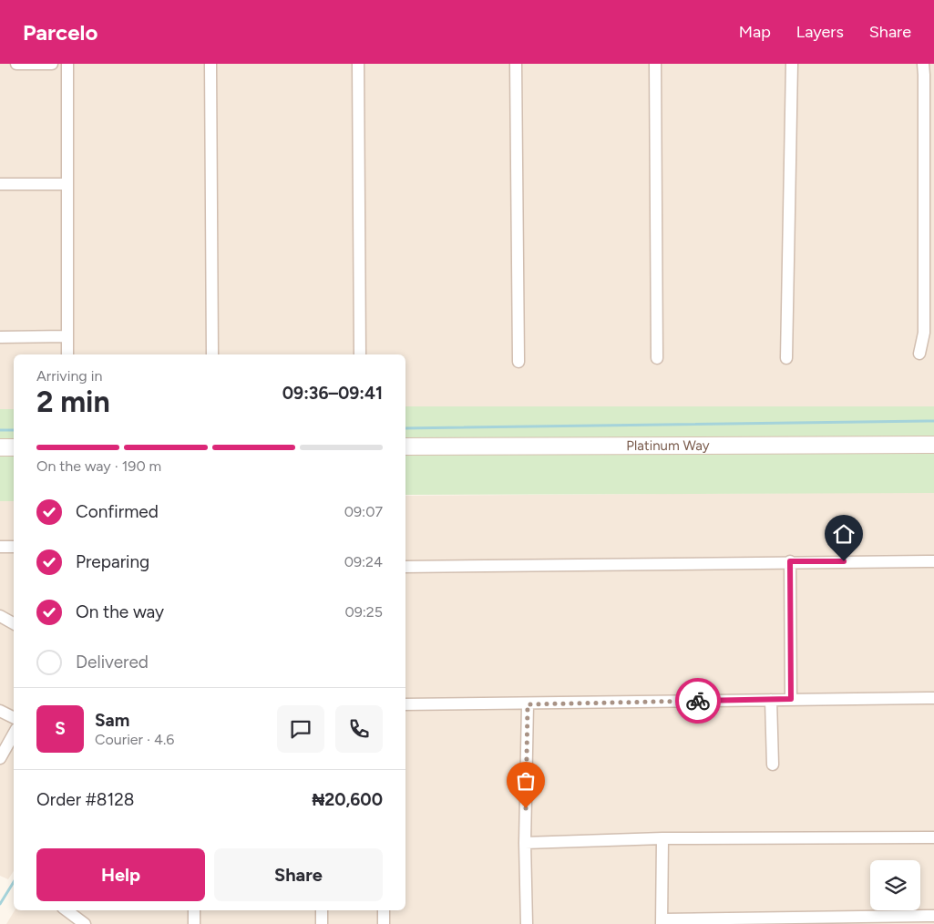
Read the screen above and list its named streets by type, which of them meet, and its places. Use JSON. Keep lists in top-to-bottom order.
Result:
{
  "streets": {
    "street": ["Platinum Way"]
  },
  "page": {
    "header": "Parcelo",
    "nav": ["Map", "Layers", "Share"],
    "heading": ["2 min", "Arriving in", "09:36–09:41"],
    "panel": [
      "Sam",
      "Courier · 4.6",
      "Order #8128",
      "₦20,600"
    ],
    "bar": "On the way · 190 m",
    "list": [
      ["Confirmed", "09:07"],
      ["Preparing", "09:24"],
      ["On the way", "09:25"],
      "Delivered"
    ],
    "round": "S",
    "buttons": ["Help", "Share"]
  }
}
